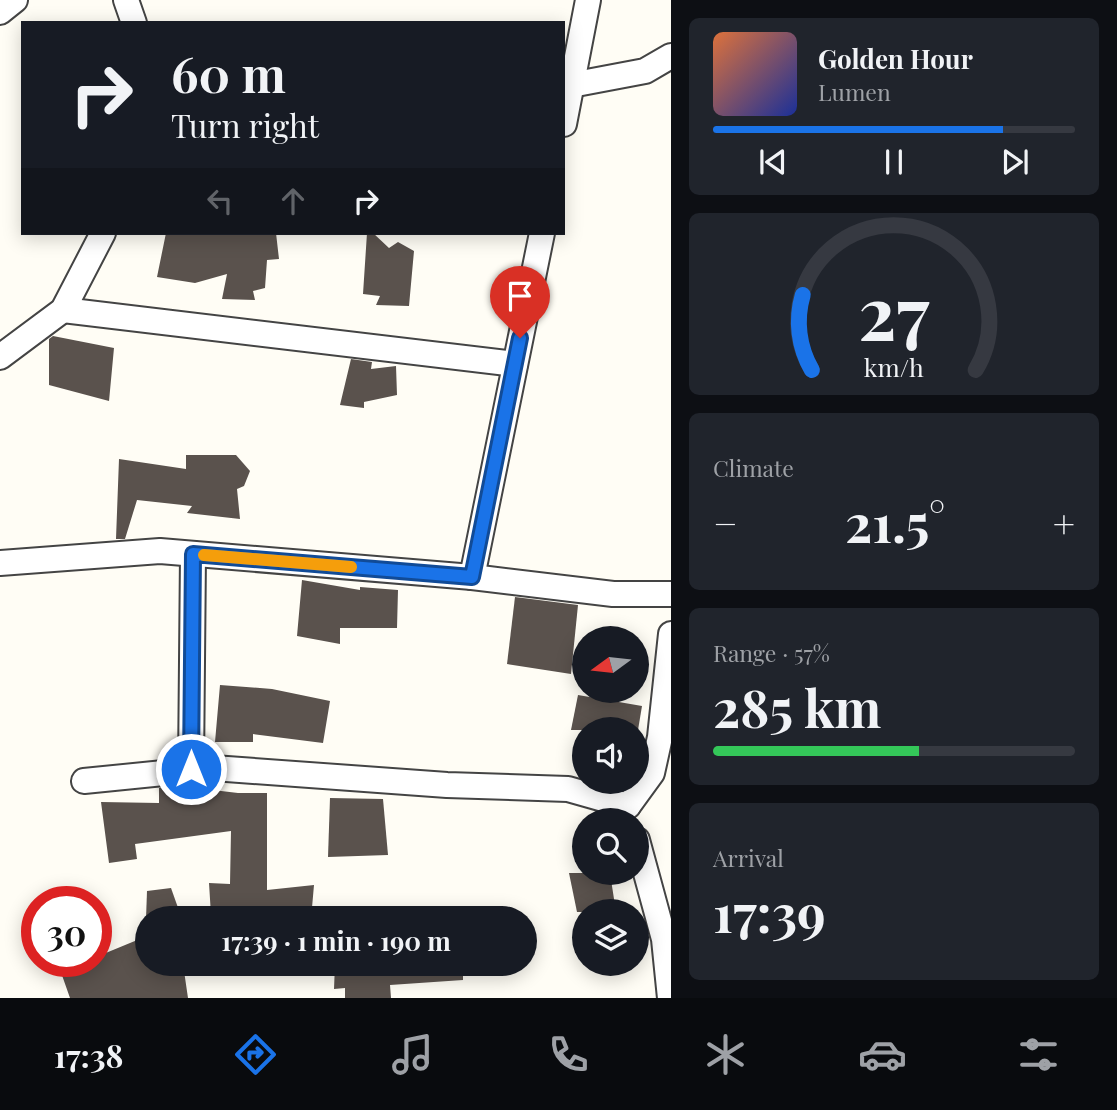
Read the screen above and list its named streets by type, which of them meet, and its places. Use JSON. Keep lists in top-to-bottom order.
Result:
{
  "north": "left",
  "page": {
    "turn": ["60 m", "Turn right"],
    "song": ["Golden Hour", "Lumen"],
    "tile": [
      "Climate",
      ["Range · 57%", "285 km"],
      ["Arrival", "17:39"]
    ],
    "heat": ["−", "21.5°", "+"],
    "limit": "30",
    "trip": "17:39 · 1 min · 190 m",
    "tabs": "17:38",
    "gauge": ["27", "km/h"]
  }
}
